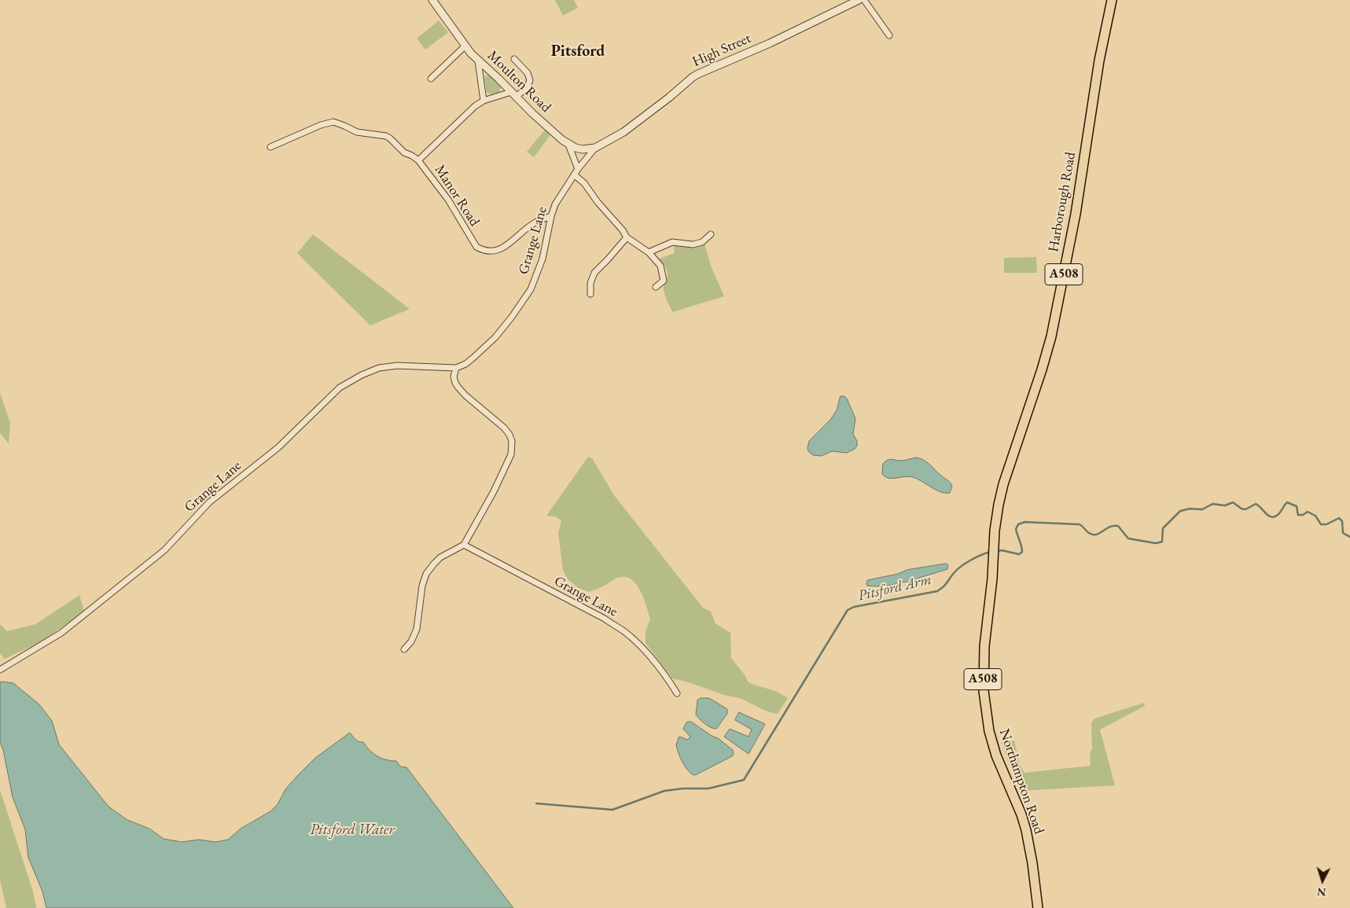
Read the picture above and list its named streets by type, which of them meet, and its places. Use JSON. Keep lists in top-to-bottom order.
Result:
{
  "streets": {
    "highway": ["Harborough Road", "A508", "Northampton Road"],
    "street": [
      "High Street",
      "Moulton Road",
      "Manor Road",
      "Grange Lane"
    ]
  },
  "crossings": [
    ["High Street", "Grange Lane"],
    ["Moulton Road", "Manor Road"],
    ["Manor Road", "Grange Lane"],
    ["Harborough Road", "Northampton Road"]
  ],
  "districts": ["Pitsford"],
  "water": ["Pitsford Arm", "Pitsford Water"],
  "north": "bottom"
}
